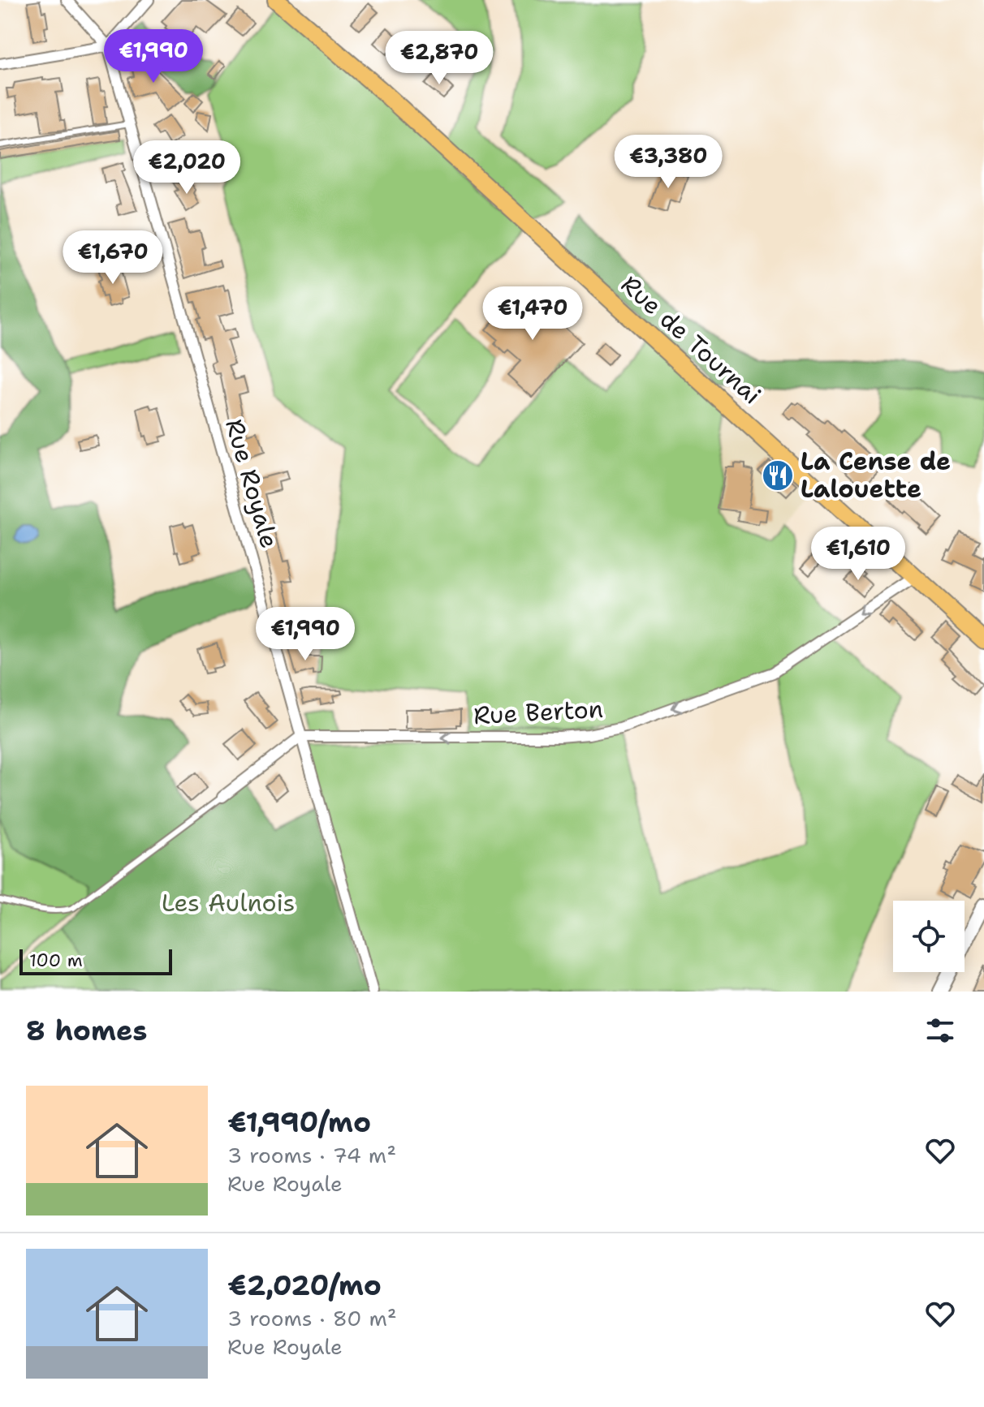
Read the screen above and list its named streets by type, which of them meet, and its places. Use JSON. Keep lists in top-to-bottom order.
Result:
{
  "streets": {
    "main road": ["Rue de Tournai"],
    "street": ["Rue Royale", "Rue Berton"]
  },
  "crossings": [
    ["Rue de Tournai", "Rue Berton"],
    ["Rue Royale", "Rue Berton"]
  ],
  "one_way": ["Rue Berton"],
  "parks": ["Les Aulnois"],
  "places": {
    "restaurant": ["La Cense de Lalouette"]
  },
  "scale_bar": "100 m",
  "page": {
    "price": [
      "€1,990",
      "€2,870",
      "€3,380",
      "€2,020",
      "€1,670",
      "€1,470",
      "€1,610",
      "€1,990"
    ],
    "scale": "100 m",
    "heading": "8 homes",
    "list": [
      {
        "name": "€1,990/mo",
        "note": "3 rooms · 74 m² · Rue Royale"
      },
      {
        "name": "€2,020/mo",
        "note": "3 rooms · 80 m² · Rue Royale"
      }
    ]
  }
}
